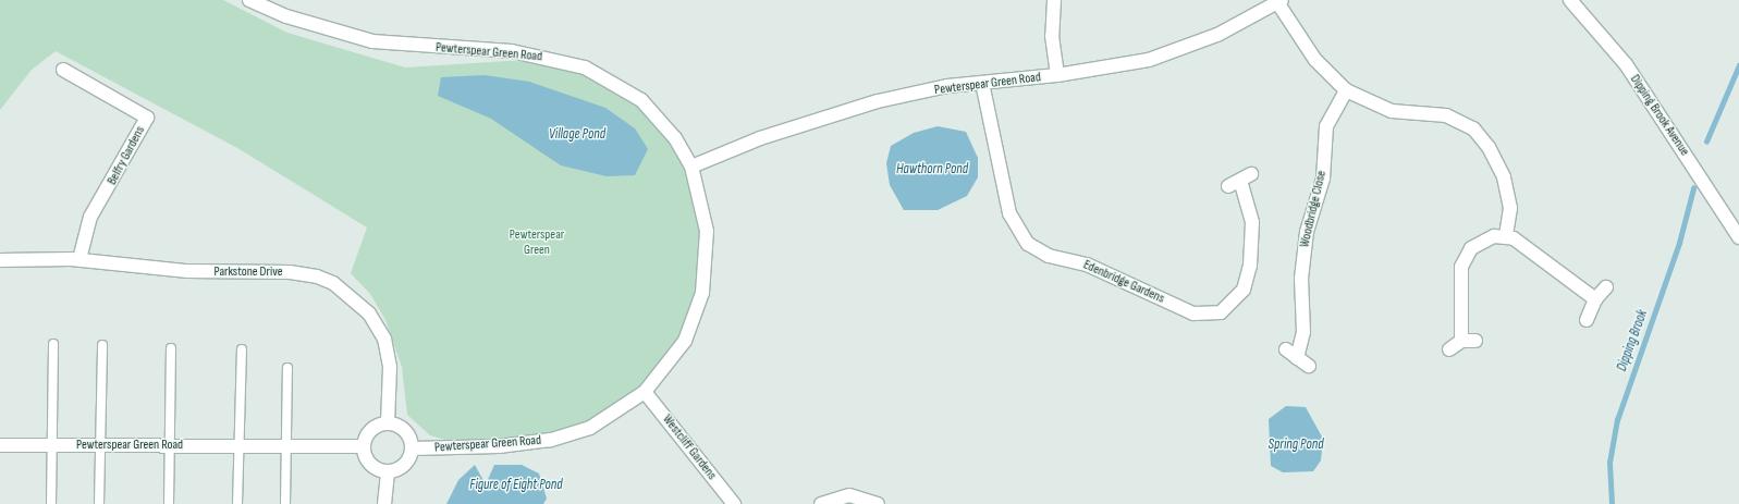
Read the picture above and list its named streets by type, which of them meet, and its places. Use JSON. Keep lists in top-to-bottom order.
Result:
{
  "streets": {
    "street": [
      "Pewterspear Green Road",
      "Dipping Brook Avenue",
      "Belfry Gardens",
      "Woodbridge Close",
      "Parkstone Drive",
      "Edenbridge Gardens",
      "Westcliff Gardens"
    ]
  },
  "crossings": [
    ["Pewterspear Green Road", "Parkstone Drive"],
    ["Pewterspear Green Road", "Edenbridge Gardens"],
    ["Pewterspear Green Road", "Westcliff Gardens"],
    ["Belfry Gardens", "Parkstone Drive"]
  ],
  "water": [
    "Village Pond",
    "Hawthorn Pond",
    "Dipping Brook",
    "Spring Pond",
    "Figure of Eight Pond"
  ],
  "parks": ["Pewterspear Green"]
}
